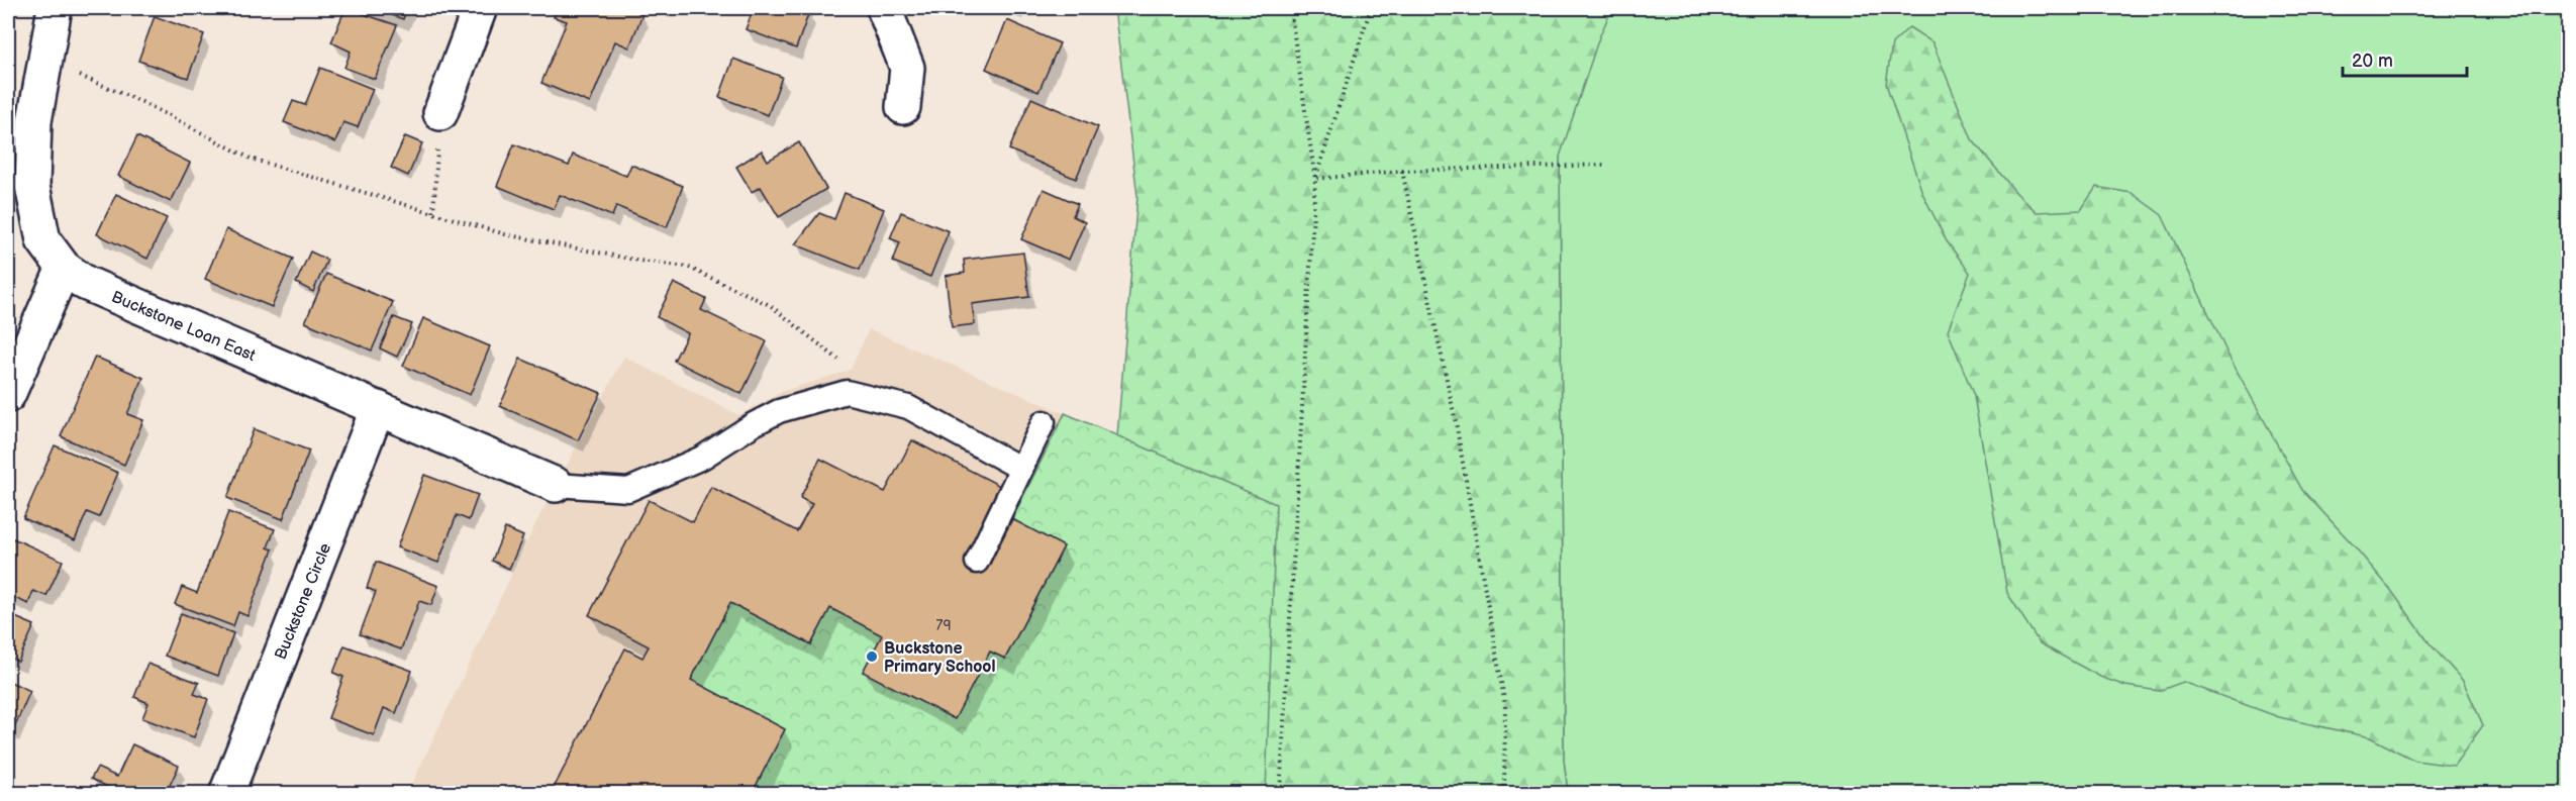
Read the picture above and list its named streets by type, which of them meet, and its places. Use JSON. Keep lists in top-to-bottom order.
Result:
{
  "streets": {
    "street": ["Buckstone Loan East", "Buckstone Circle"]
  },
  "crossings": [
    ["Buckstone Loan East", "Buckstone Circle"]
  ],
  "places": ["Buckstone Primary School"],
  "house_numbers": ["79"],
  "scale_bar": "20 m"
}
